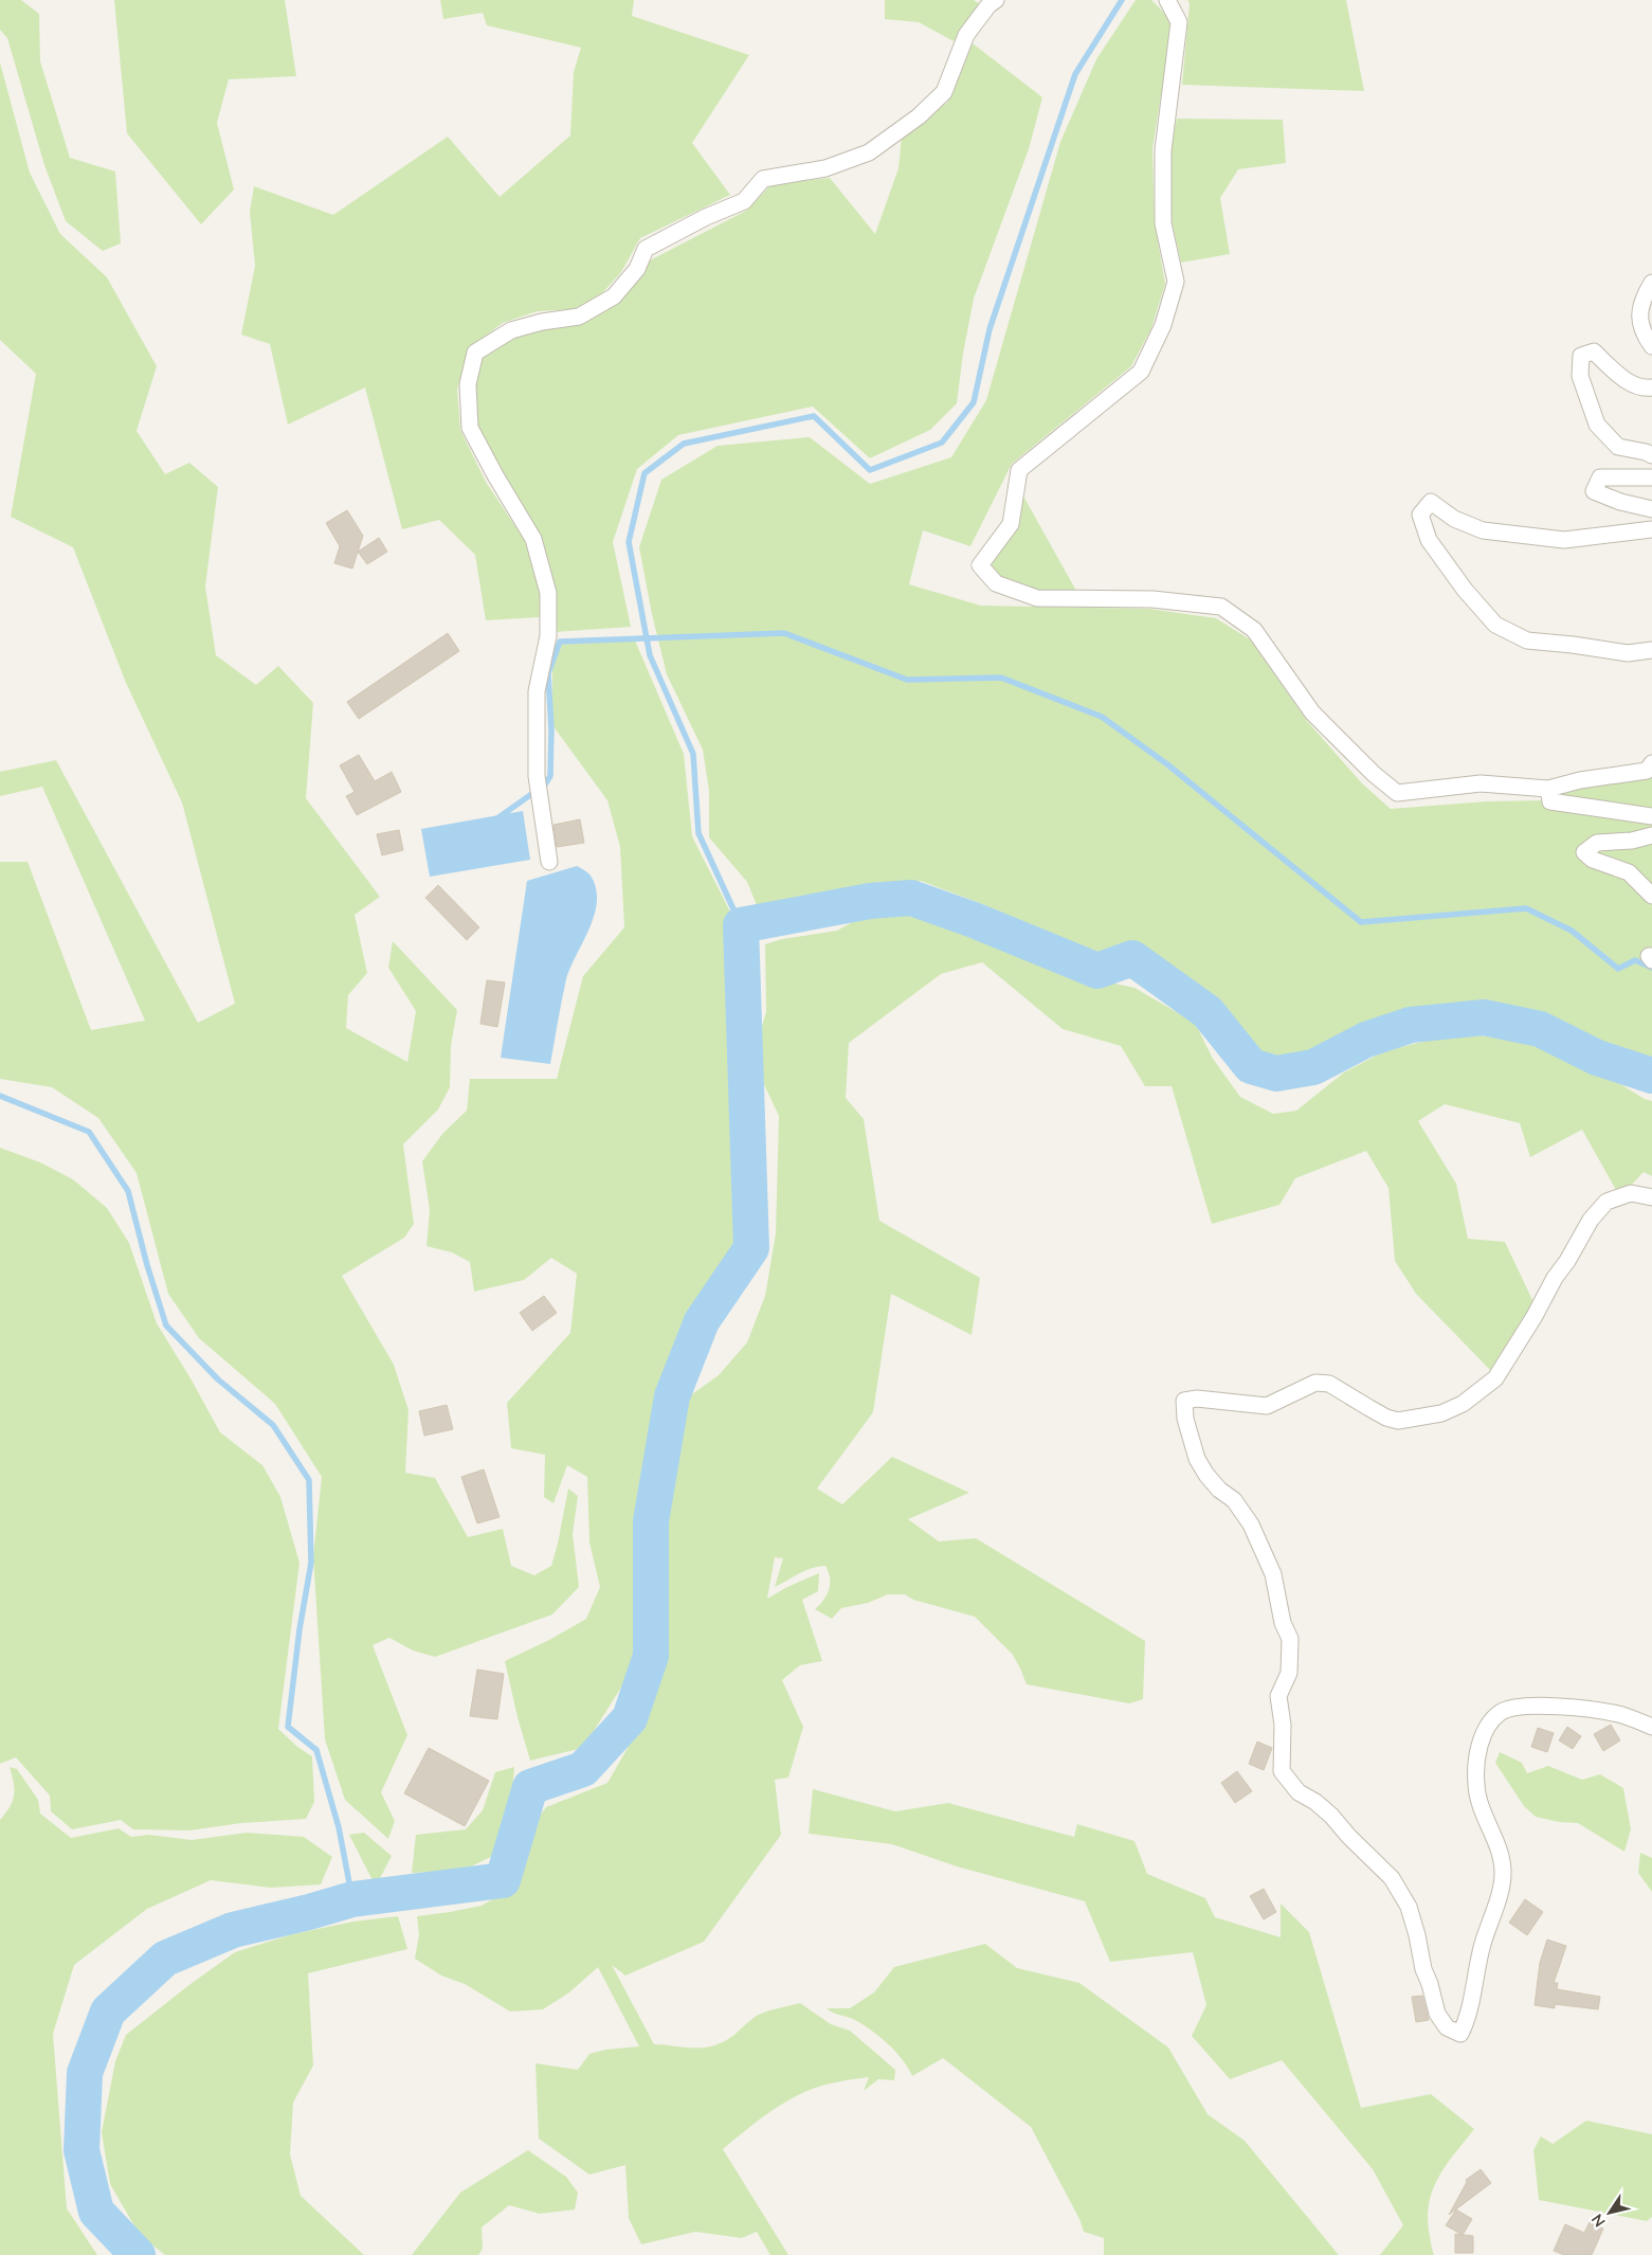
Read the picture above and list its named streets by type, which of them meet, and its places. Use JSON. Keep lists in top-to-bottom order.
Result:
{
  "north": "bottom left"
}
